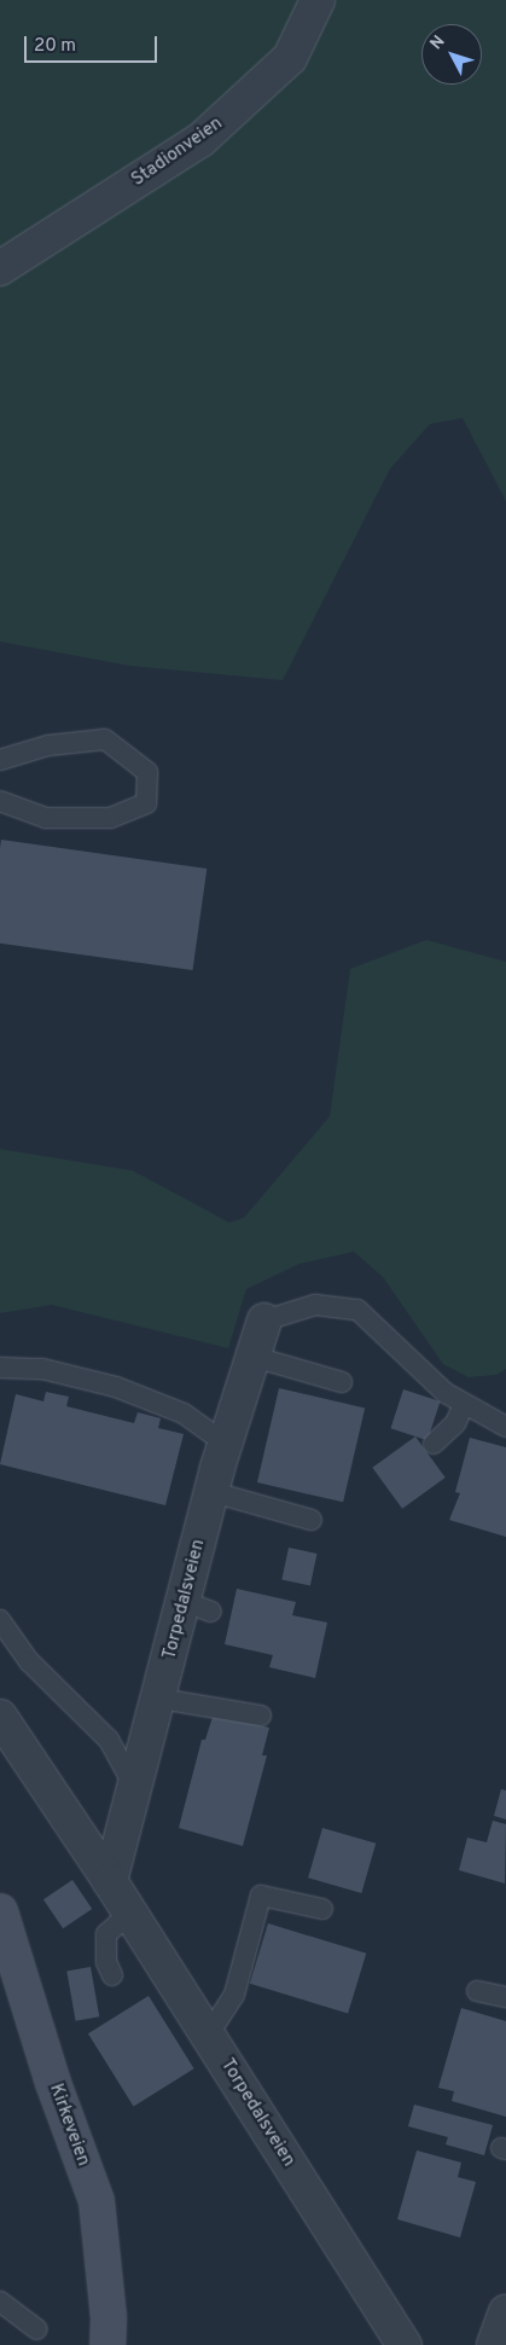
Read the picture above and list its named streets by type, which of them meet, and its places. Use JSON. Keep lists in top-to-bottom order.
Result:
{
  "streets": {
    "main road": ["Kirkeveien"],
    "street": ["Stadionveien", "Torpedalsveien"]
  },
  "scale_bar": "20 m",
  "north": "top left"
}
